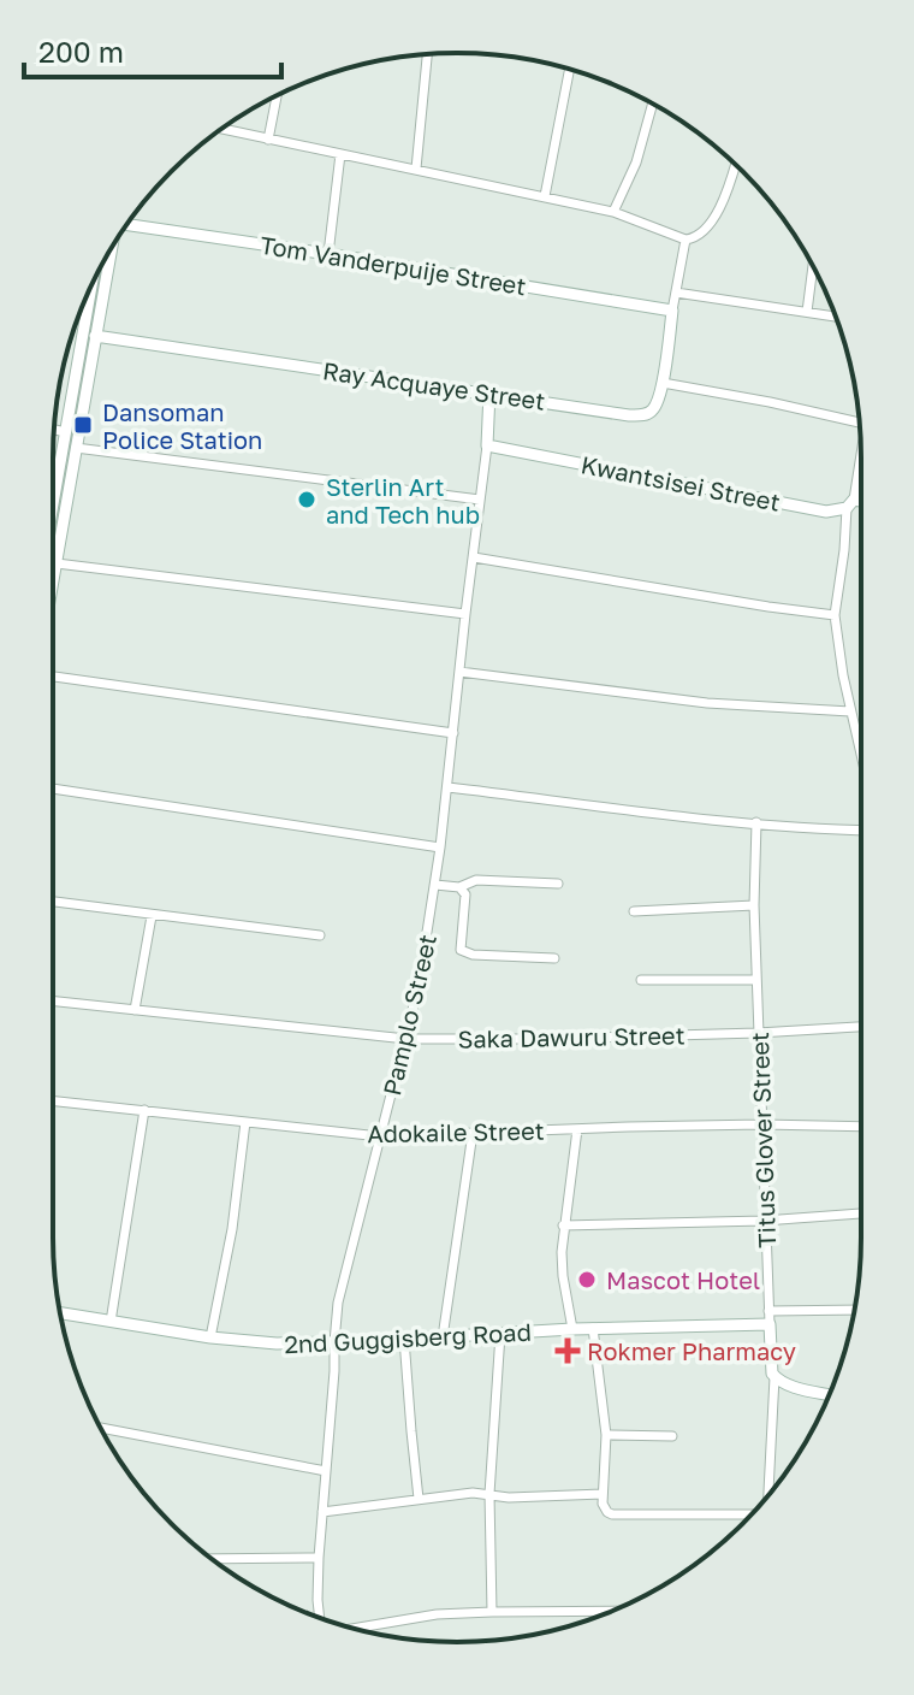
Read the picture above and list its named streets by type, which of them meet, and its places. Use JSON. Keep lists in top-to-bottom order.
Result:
{
  "streets": {
    "street": [
      "Tom Vanderpuije Street",
      "Ray Acquaye Street",
      "Kwantsisei Street",
      "Pamplo Street",
      "Saka Dawuru Street",
      "Adokaile Street",
      "Titus Glover Street",
      "2nd Guggisberg Road"
    ]
  },
  "crossings": [
    ["Ray Acquaye Street", "Pamplo Street"],
    ["Kwantsisei Street", "Pamplo Street"],
    ["Pamplo Street", "Saka Dawuru Street"],
    ["Pamplo Street", "Adokaile Street"],
    ["Pamplo Street", "2nd Guggisberg Road"],
    ["Saka Dawuru Street", "Titus Glover Street"],
    ["Adokaile Street", "Titus Glover Street"],
    ["Titus Glover Street", "2nd Guggisberg Road"]
  ],
  "places": {
    "transit": ["Dansoman Police Station"],
    "other": ["Sterlin Art and Tech hub", "Mascot Hotel"],
    "health": ["Rokmer Pharmacy"]
  },
  "scale_bar": "200 m"
}
